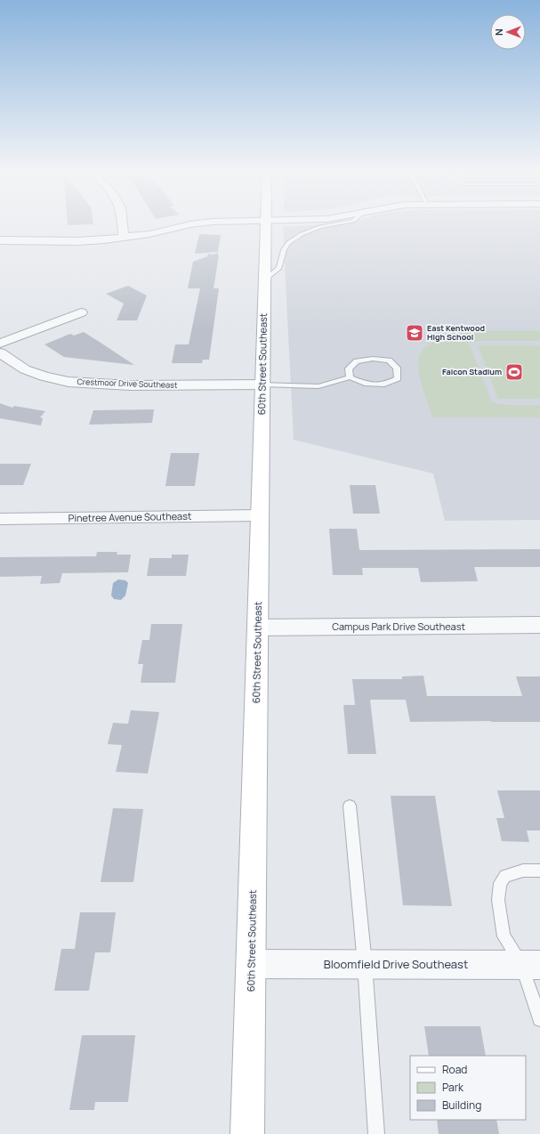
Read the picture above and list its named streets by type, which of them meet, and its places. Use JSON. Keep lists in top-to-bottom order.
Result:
{
  "streets": {
    "main road": ["60th Street Southeast"],
    "street": [
      "Crestmoor Drive Southeast",
      "Pinetree Avenue Southeast",
      "Campus Park Drive Southeast",
      "Bloomfield Drive Southeast"
    ]
  },
  "crossings": [
    ["60th Street Southeast", "Crestmoor Drive Southeast"],
    ["60th Street Southeast", "Pinetree Avenue Southeast"],
    ["60th Street Southeast", "Campus Park Drive Southeast"],
    ["60th Street Southeast", "Bloomfield Drive Southeast"]
  ],
  "places": {
    "school or university": ["East Kentwood High School"],
    "sports": ["Falcon Stadium"]
  },
  "legend": ["Road", "Park", "Building"],
  "north": "left"
}
